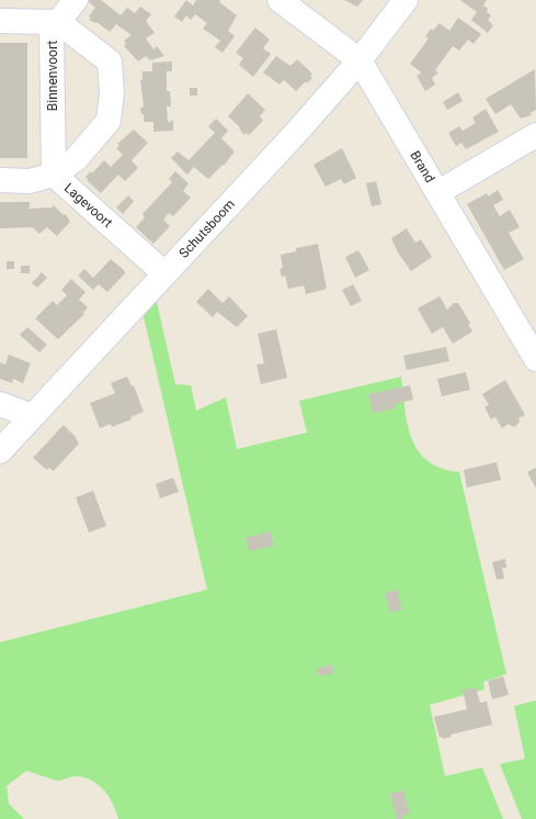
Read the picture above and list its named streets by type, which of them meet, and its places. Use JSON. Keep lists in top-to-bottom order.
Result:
{
  "streets": {
    "street": [
      "Binnenvoort",
      "Brand",
      "Lagevoort",
      "Schutsboom"
    ]
  },
  "crossings": [
    ["Binnenvoort", "Lagevoort"],
    ["Brand", "Schutsboom"],
    ["Lagevoort", "Schutsboom"]
  ]
}
